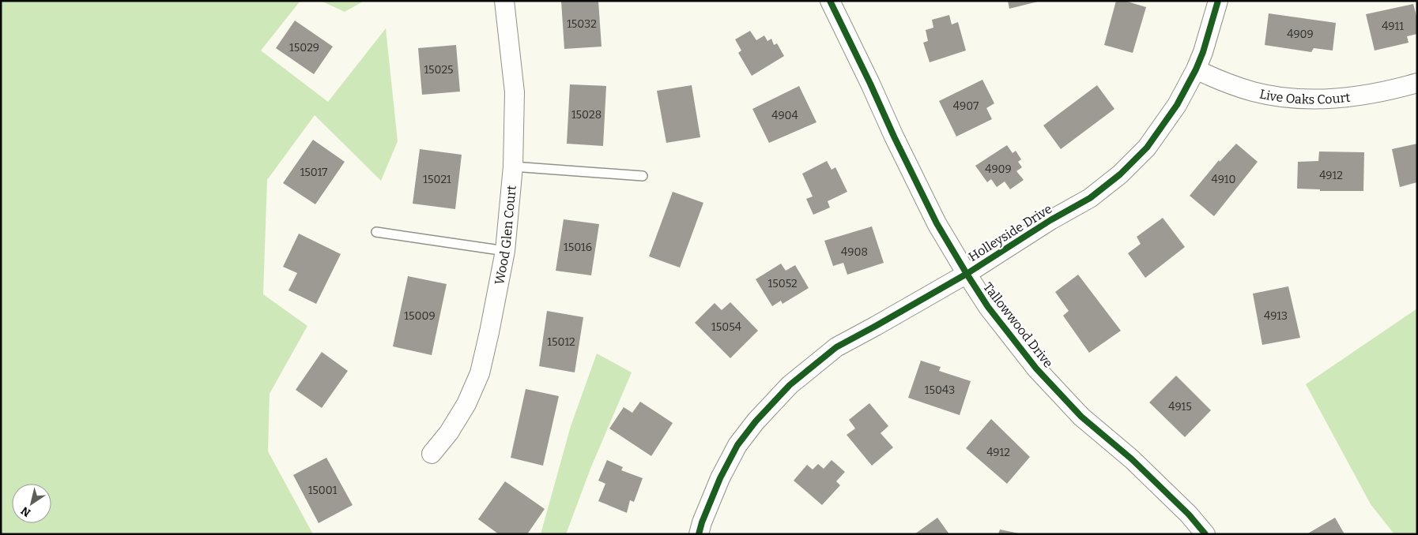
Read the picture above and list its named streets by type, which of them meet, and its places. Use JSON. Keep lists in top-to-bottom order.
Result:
{
  "streets": {
    "street": [
      "Live Oaks Court",
      "Holleyside Drive",
      "Wood Glen Court",
      "Tallowwood Drive"
    ]
  },
  "crossings": [
    ["Live Oaks Court", "Holleyside Drive"],
    ["Holleyside Drive", "Tallowwood Drive"]
  ],
  "house_numbers": [
    "15032",
    "4911",
    "4909",
    "15029",
    "15025",
    "4907",
    "15028",
    "4904",
    "4909",
    "15017",
    "4912",
    "15021",
    "4910",
    "15016",
    "4908",
    "15052",
    "15009",
    "4913",
    "15054",
    "15012",
    "15043",
    "4915",
    "4912",
    "15001"
  ],
  "north": "bottom left"
}
